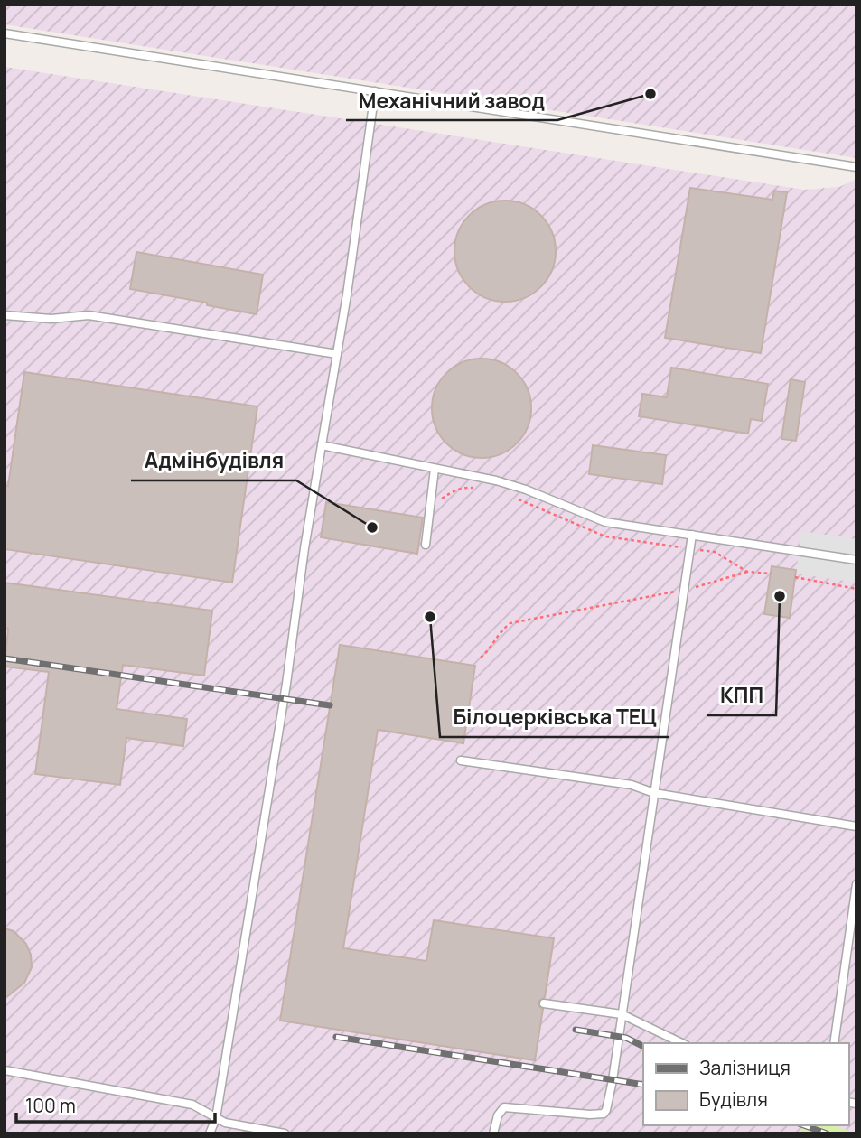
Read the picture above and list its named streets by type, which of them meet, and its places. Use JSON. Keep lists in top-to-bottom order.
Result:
{
  "places": [
    "Механічний завод",
    "Адмінбудівля",
    "КПП",
    "Білоцерківська ТЕЦ"
  ],
  "legend": ["Залізниця", "Будівля"],
  "scale_bar": "100 m"
}
